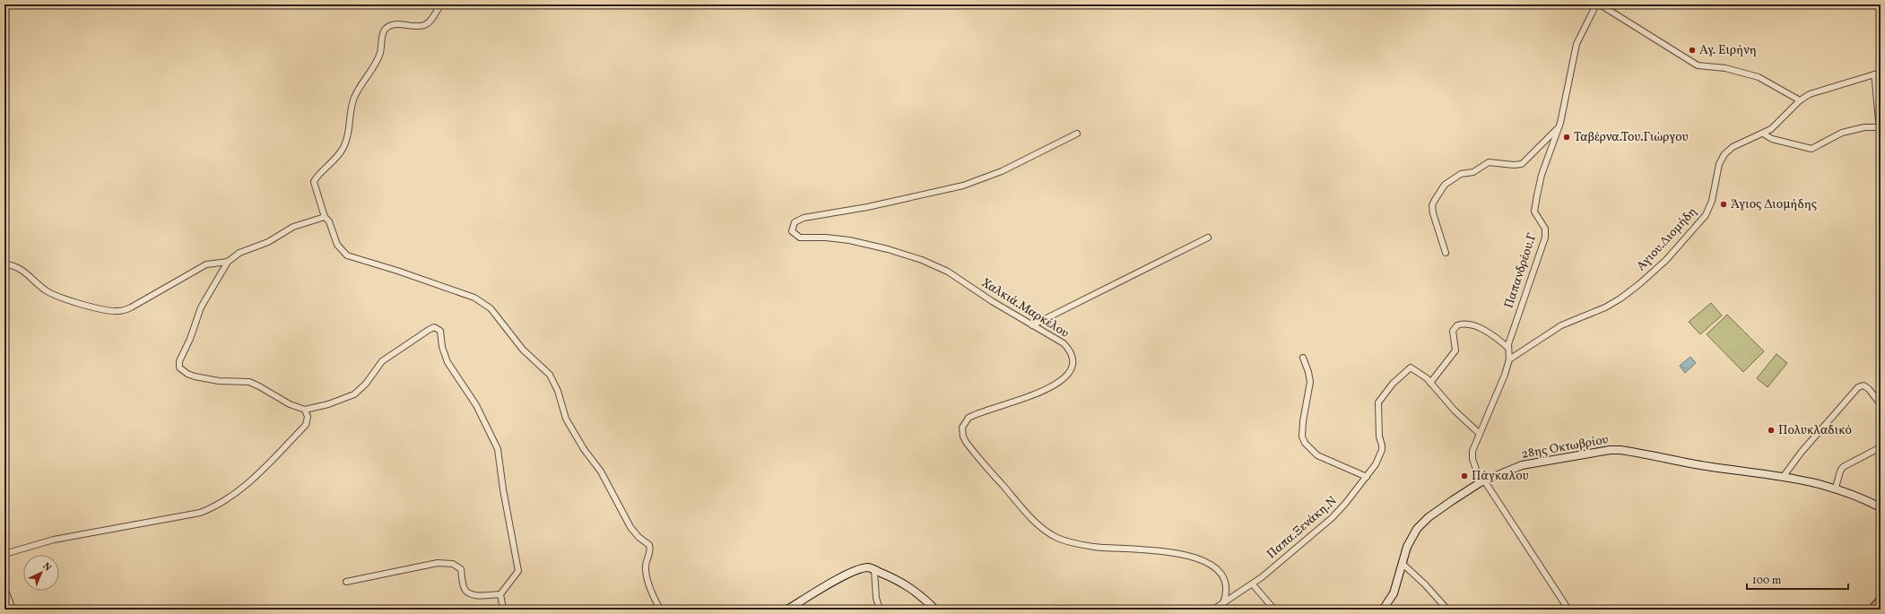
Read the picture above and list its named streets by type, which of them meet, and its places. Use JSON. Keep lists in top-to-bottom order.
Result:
{
  "streets": {
    "main road": ["28ης Οκτωβρίου"],
    "street": [
      "Αγιου.Διομήδη",
      "Παπανδρέου.Γ",
      "Χαλκιά.Μαρκέλου",
      "Παπα.Ξενάκη.Ν"
    ]
  },
  "crossings": [
    ["Αγιου.Διομήδη", "Παπανδρέου.Γ"],
    ["Παπανδρέου.Γ", "28ης Οκτωβρίου"],
    ["Χαλκιά.Μαρκέλου", "Παπα.Ξενάκη.Ν"]
  ],
  "places": [
    "Αγ. Ειρήνη",
    "Ταβέρνα.Του.Γιώργου",
    "Άγιος Διομήδης",
    "Πολυκλαδικό",
    "Πάγκαλου"
  ],
  "scale_bar": "100 m",
  "north": "top right"
}
